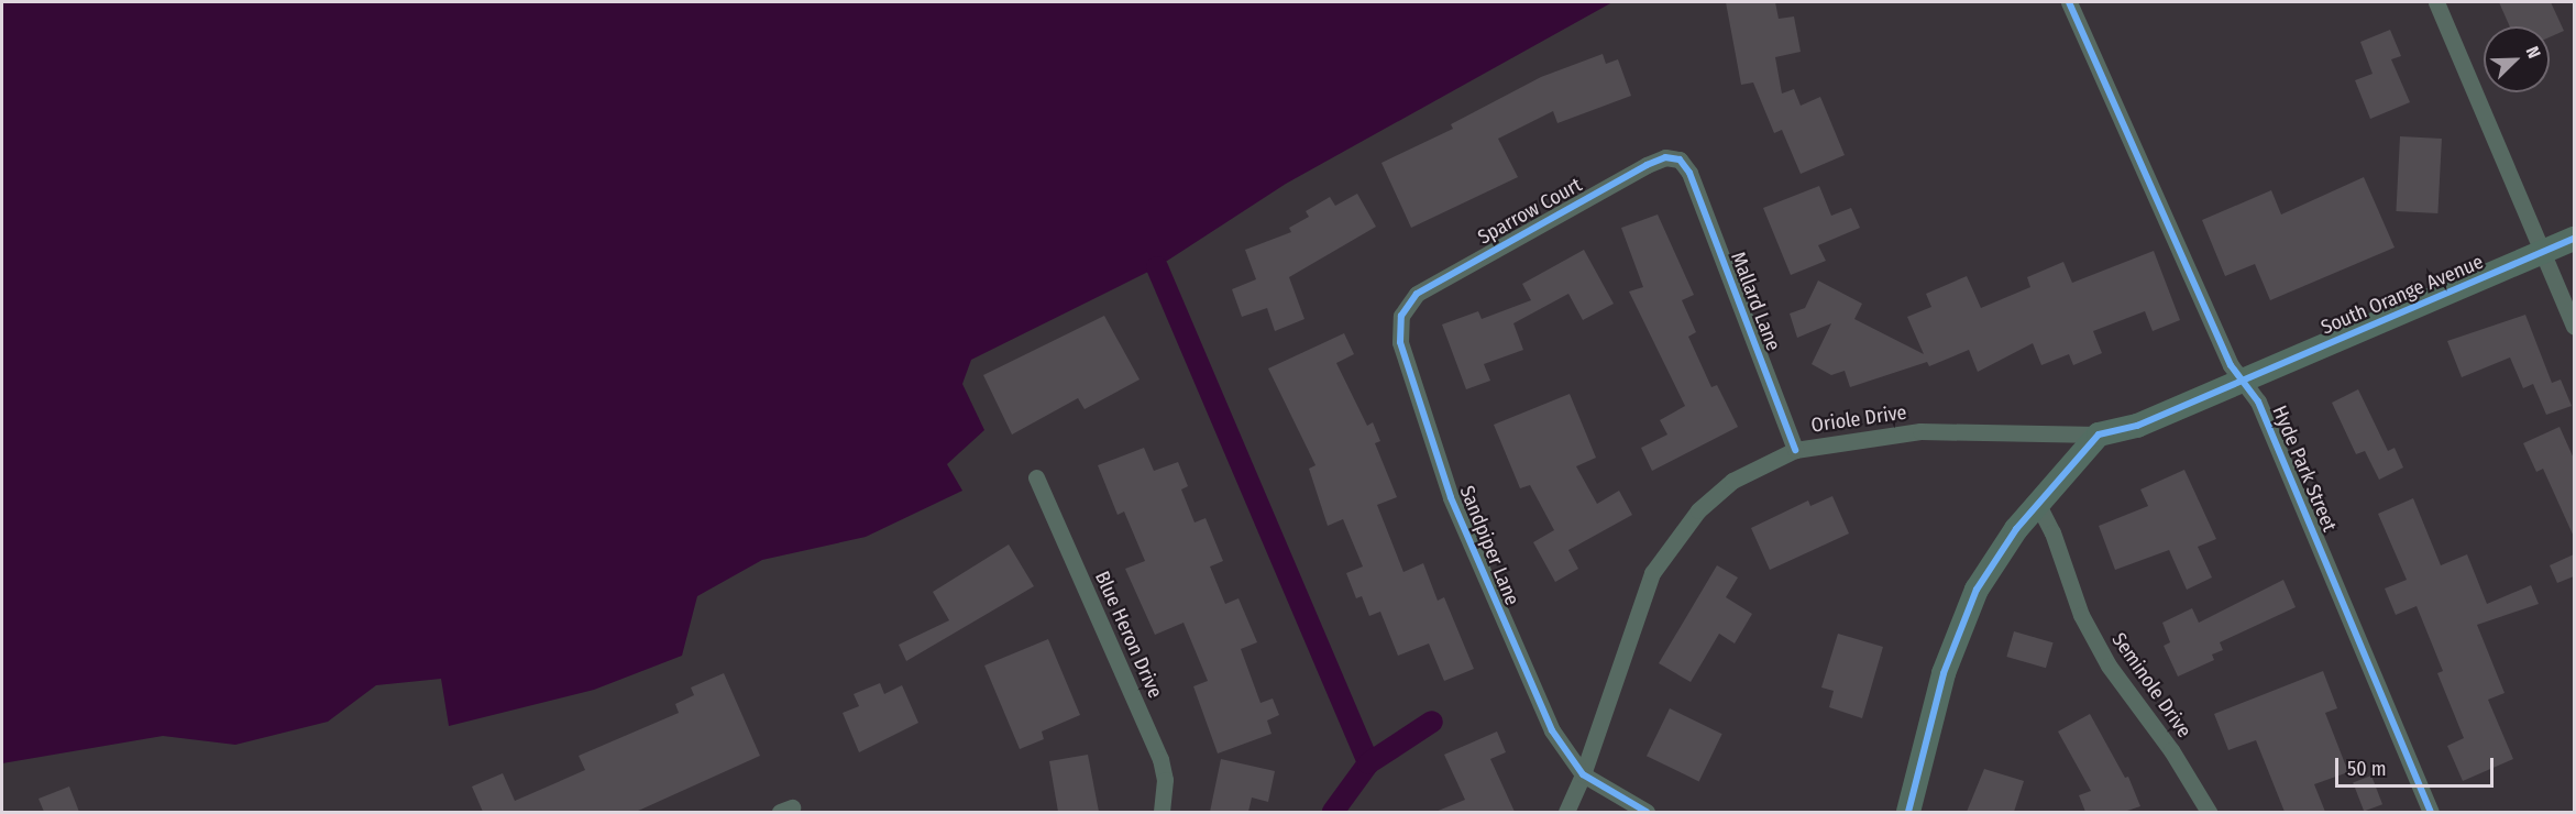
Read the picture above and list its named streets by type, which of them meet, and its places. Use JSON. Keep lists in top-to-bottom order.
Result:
{
  "streets": {
    "street": [
      "Sparrow Court",
      "South Orange Avenue",
      "Mallard Lane",
      "Oriole Drive",
      "Hyde Park Street",
      "Sandpiper Lane",
      "Blue Heron Drive",
      "Seminole Drive"
    ]
  },
  "crossings": [
    ["Sparrow Court", "Mallard Lane"],
    ["Sparrow Court", "Sandpiper Lane"],
    ["South Orange Avenue", "Oriole Drive"],
    ["South Orange Avenue", "Hyde Park Street"],
    ["Mallard Lane", "Oriole Drive"],
    ["Oriole Drive", "Sandpiper Lane"]
  ],
  "scale_bar": "50 m",
  "north": "top right"
}
